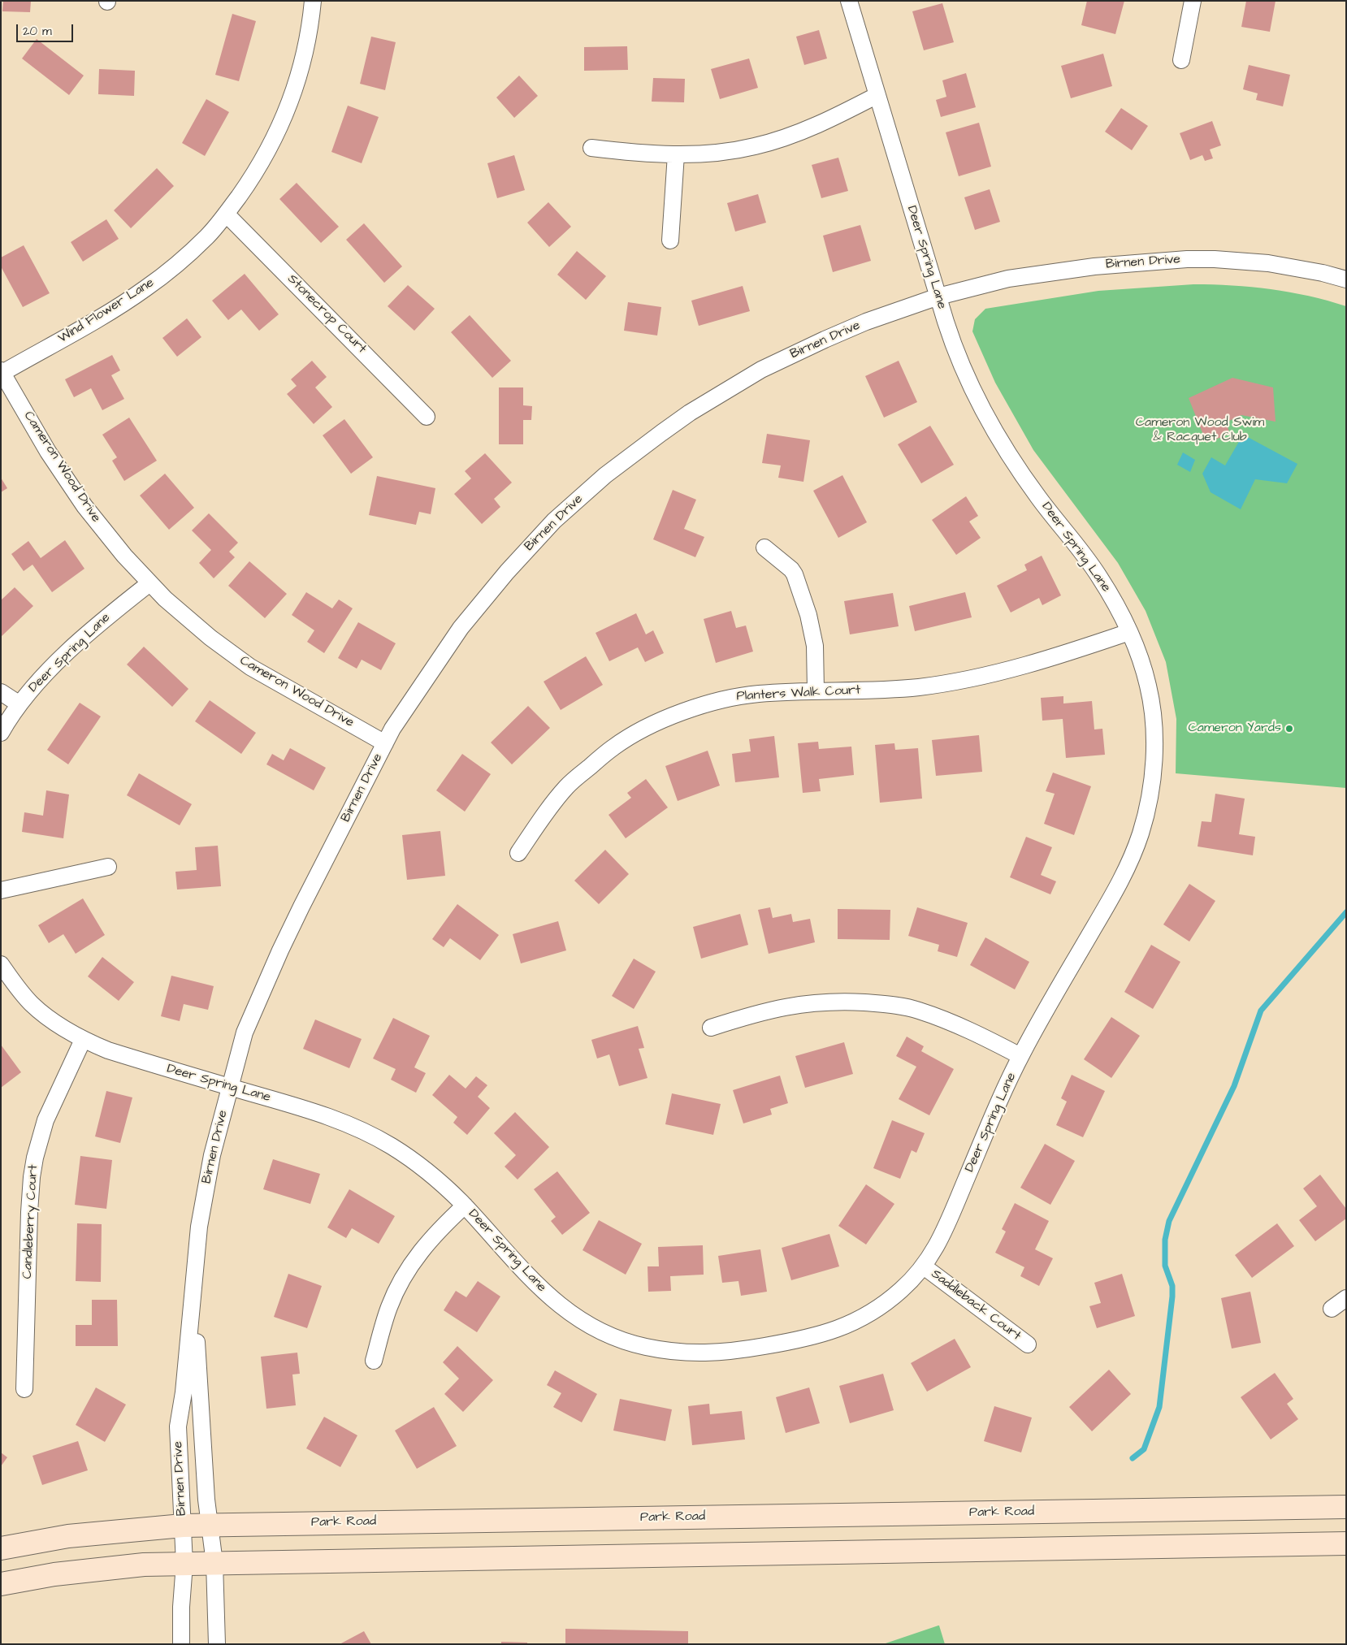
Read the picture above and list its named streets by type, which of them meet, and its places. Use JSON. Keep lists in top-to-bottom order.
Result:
{
  "streets": {
    "main road": ["Park Road"],
    "street": [
      "Deer Spring Lane",
      "Birnen Drive",
      "Wind Flower Lane",
      "Stonecrop Court",
      "Cameron Wood Drive",
      "Planters Walk Court",
      "Candleberry Court",
      "Saddleback Court"
    ]
  },
  "crossings": [
    ["Deer Spring Lane", "Birnen Drive"],
    ["Deer Spring Lane", "Cameron Wood Drive"],
    ["Deer Spring Lane", "Planters Walk Court"],
    ["Deer Spring Lane", "Candleberry Court"],
    ["Deer Spring Lane", "Saddleback Court"],
    ["Birnen Drive", "Cameron Wood Drive"],
    ["Birnen Drive", "Park Road"],
    ["Wind Flower Lane", "Stonecrop Court"],
    ["Wind Flower Lane", "Cameron Wood Drive"]
  ],
  "parks": ["Cameron Wood Swim & Racquet Club"],
  "places": ["Cameron Yards"],
  "scale_bar": "20 m"
}
